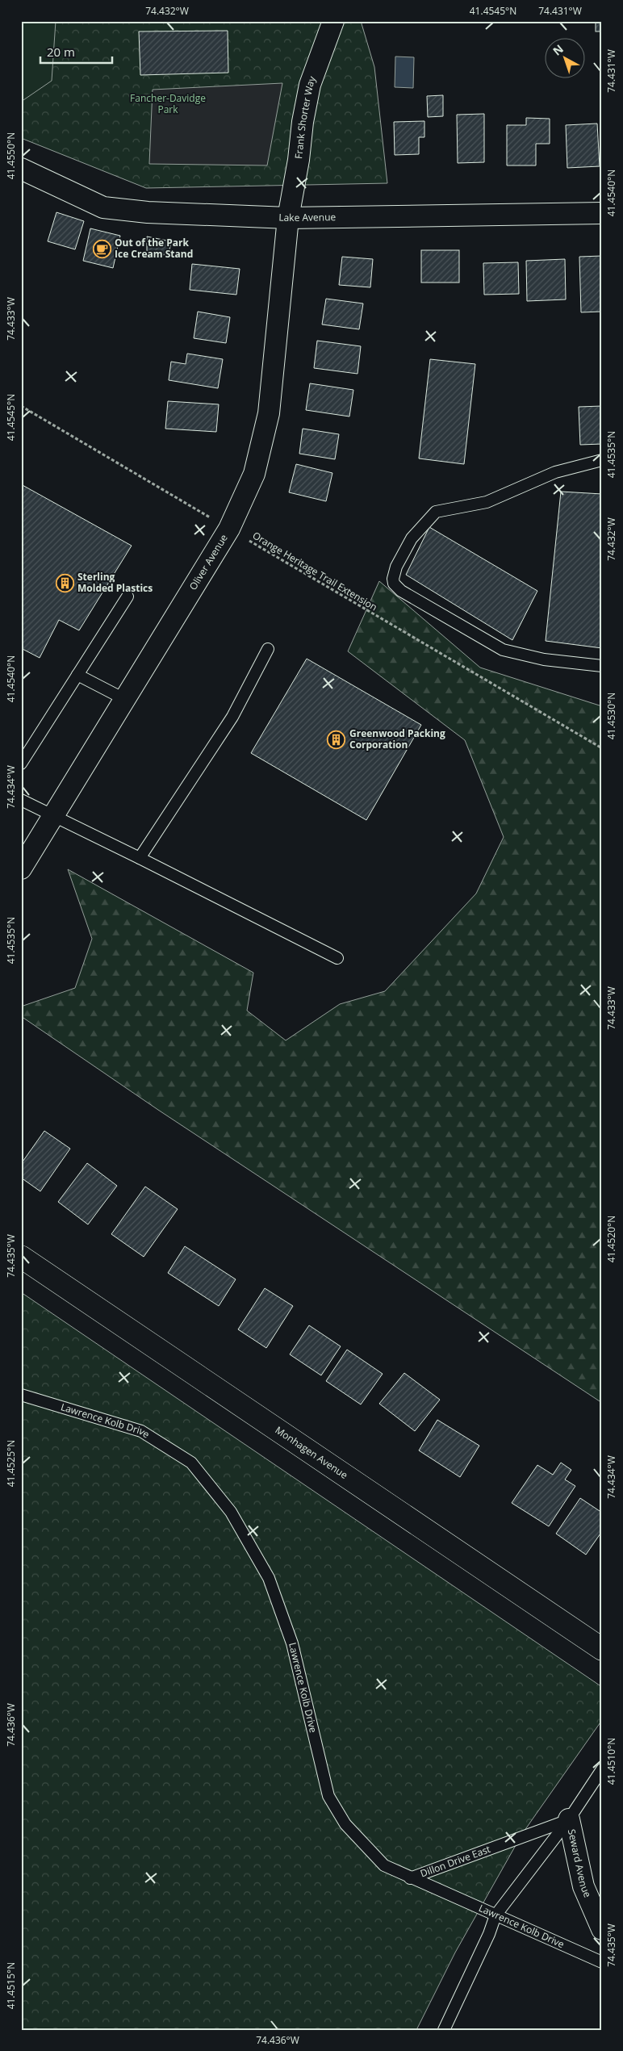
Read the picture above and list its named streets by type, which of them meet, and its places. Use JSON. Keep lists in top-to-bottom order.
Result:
{
  "streets": {
    "main road": ["Monhagen Avenue"],
    "street": [
      "Frank Shorter Way",
      "Lake Avenue",
      "Oliver Avenue",
      "Seward Avenue"
    ],
    "lane": ["Lawrence Kolb Drive", "Dillon Drive East"],
    "path": ["Orange Heritage Trail Extension"]
  },
  "crossings": [
    ["Frank Shorter Way", "Lake Avenue"],
    ["Frank Shorter Way", "Oliver Avenue"],
    ["Lake Avenue", "Oliver Avenue"],
    ["Oliver Avenue", "Orange Heritage Trail Extension"],
    ["Lawrence Kolb Drive", "Dillon Drive East"],
    ["Dillon Drive East", "Seward Avenue"]
  ],
  "parks": ["Fancher-Davidge Park"],
  "places": {
    "cafe": ["Out of the Park Ice Cream Stand"],
    "building": ["Sterling Molded Plastics", "Greenwood Packing Corporation"]
  },
  "scale_bar": "20 m",
  "north": "top left",
  "coordinates": [
    "74.432°W",
    "41.4545°N",
    "74.431°W",
    "41.4550°N",
    "41.4540°N",
    "74.433°W",
    "41.4535°N",
    "41.4530°N",
    "74.434°W",
    "41.4520°N",
    "74.435°W",
    "41.4525°N",
    "74.436°W",
    "41.4510°N",
    "41.4515°N"
  ]
}
